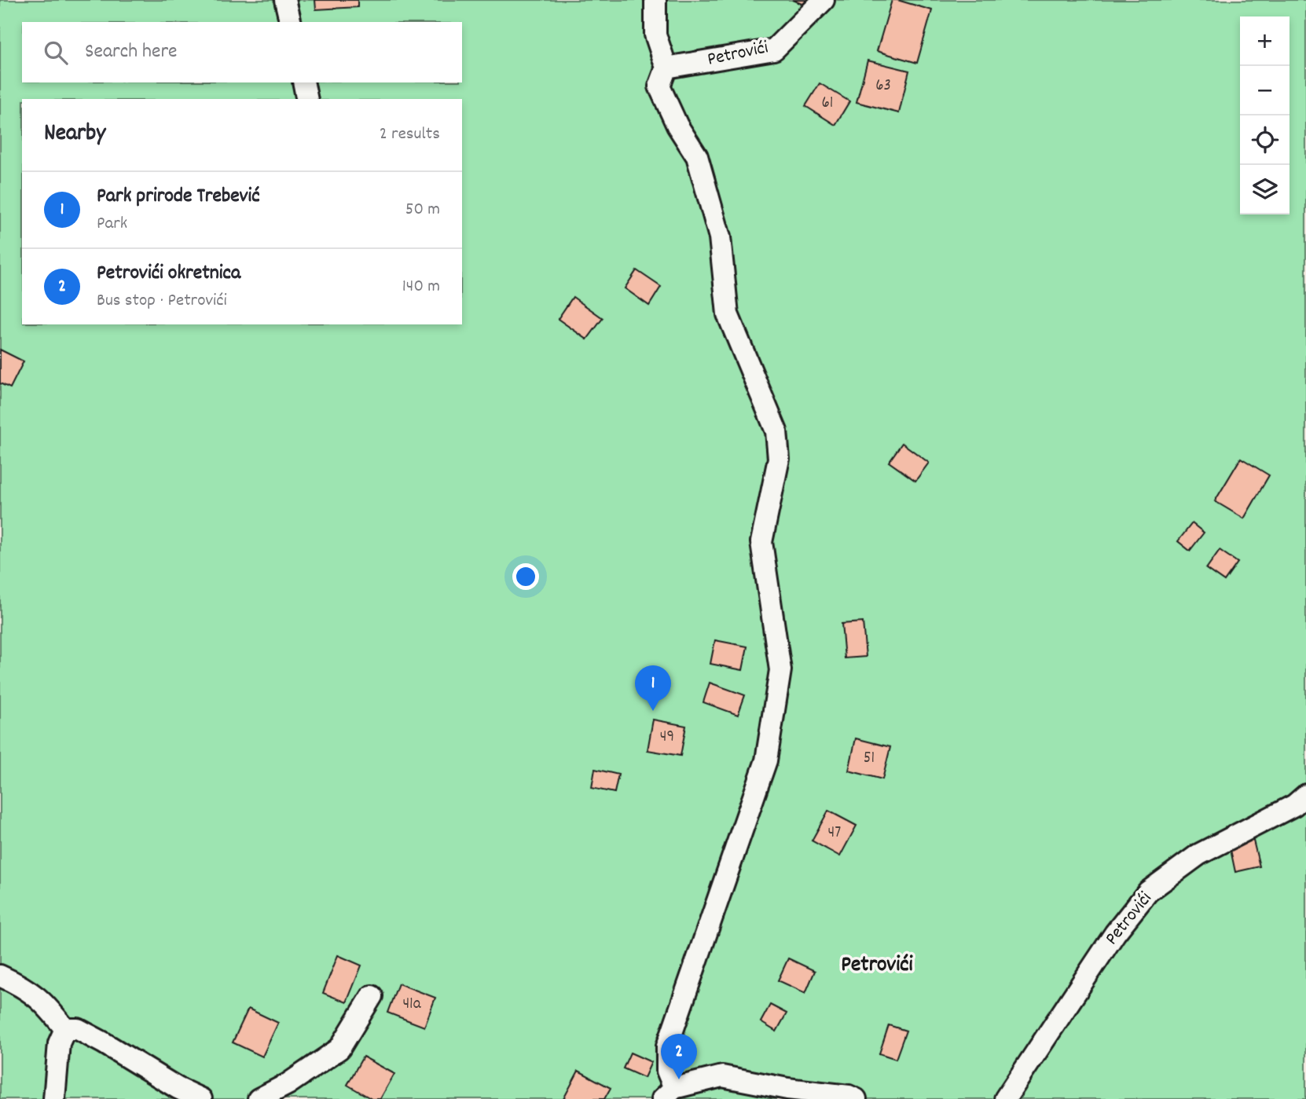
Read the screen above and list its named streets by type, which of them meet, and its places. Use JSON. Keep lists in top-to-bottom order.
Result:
{
  "streets": {
    "street": ["Petrovići"]
  },
  "districts": ["Petrovići"],
  "house_numbers": [
    "63",
    "61",
    "49",
    "51",
    "47",
    "41a"
  ],
  "page": {
    "map_buttons": ["+", "−"],
    "search": "Search here",
    "heading": ["Nearby", "2 results"],
    "list": [
      {
        "mark": "1",
        "name": "Park prirode Trebević",
        "note": "Park",
        "value": "50 m"
      },
      {
        "mark": "2",
        "name": "Petrovići okretnica",
        "note": "Bus stop · Petrovići",
        "value": "140 m"
      }
    ],
    "pins": ["1", "2"]
  }
}
